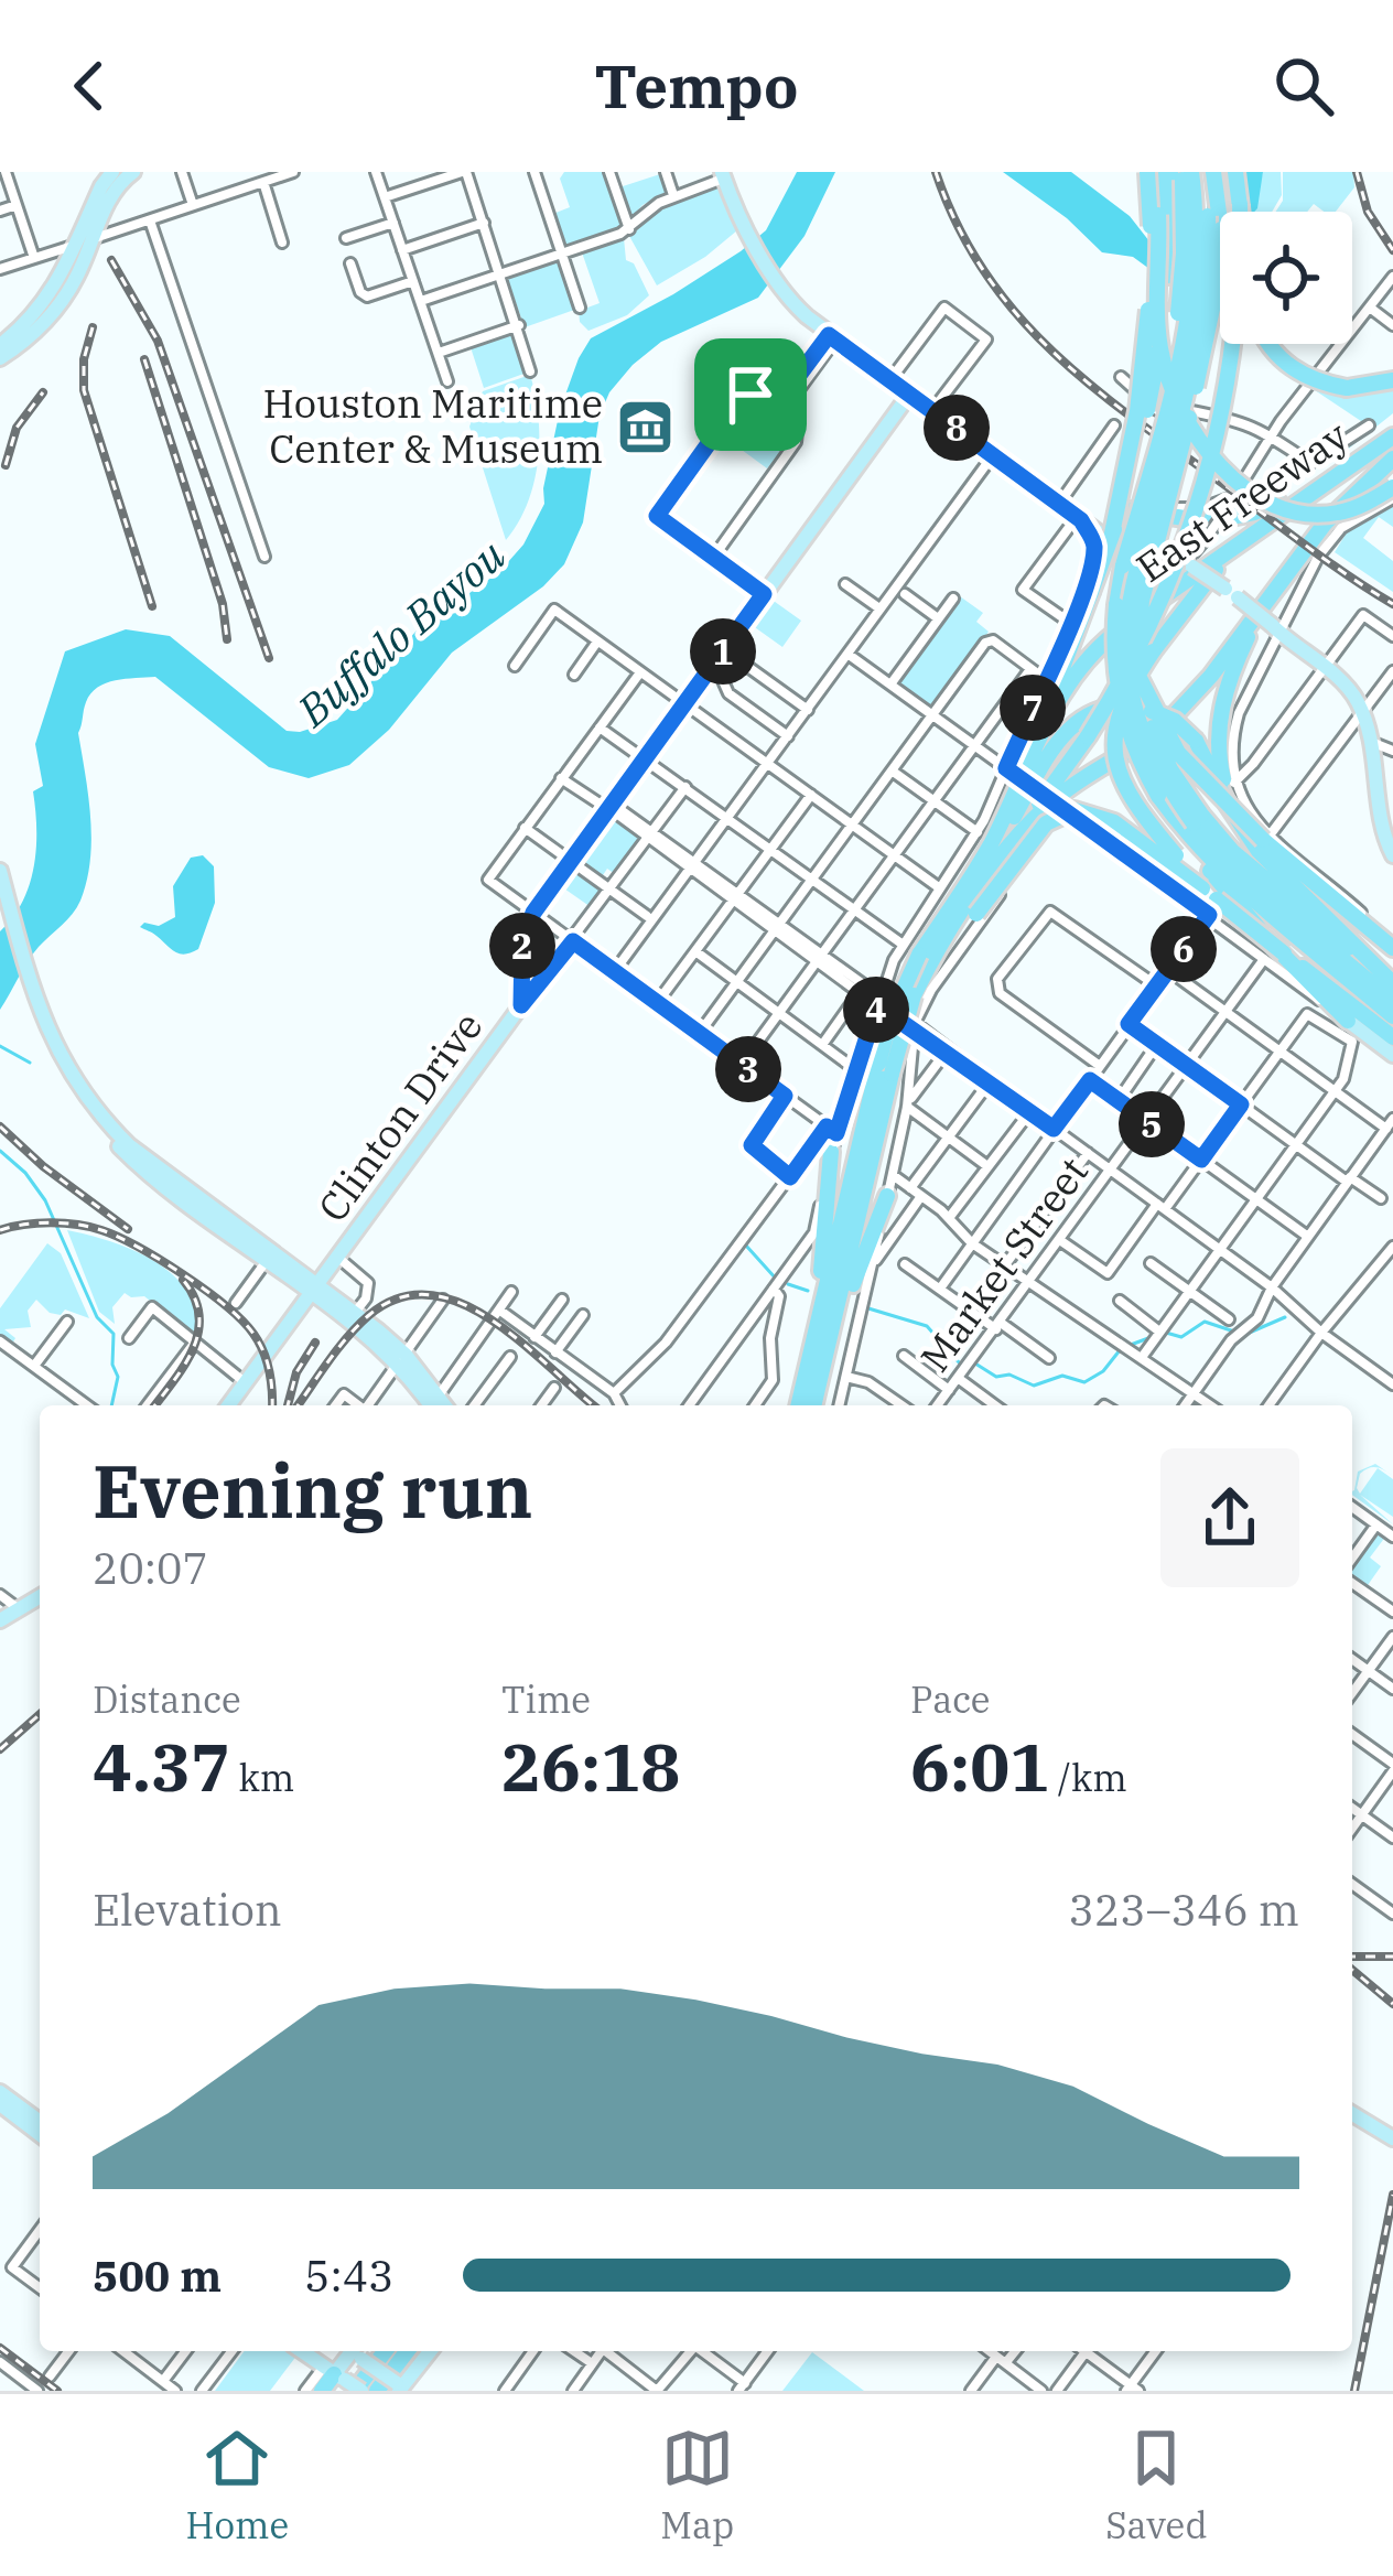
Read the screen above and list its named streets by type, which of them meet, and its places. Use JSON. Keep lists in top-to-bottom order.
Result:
{
  "streets": {
    "highway": ["East Freeway"],
    "main road": ["Clinton Drive"],
    "street": ["Market Street"]
  },
  "water": ["Buffalo Bayou"],
  "places": {
    "museum": ["Houston Maritime Center & Museum"]
  },
  "page": {
    "header": "Tempo",
    "pins": [
      "8",
      "1",
      "7",
      "2",
      "6",
      "4",
      "3",
      "5"
    ],
    "heading": ["Evening run", "20:07"],
    "stats": [
      ["Distance", "4.37 km"],
      ["Time", "26:18"],
      ["Pace", "6:01 /km"]
    ],
    "chart": ["Elevation", "323–346 m"],
    "list": [
      {
        "name": "500 m",
        "note": "5:43"
      }
    ],
    "tabs": ["Home", "Map", "Saved"]
  }
}
